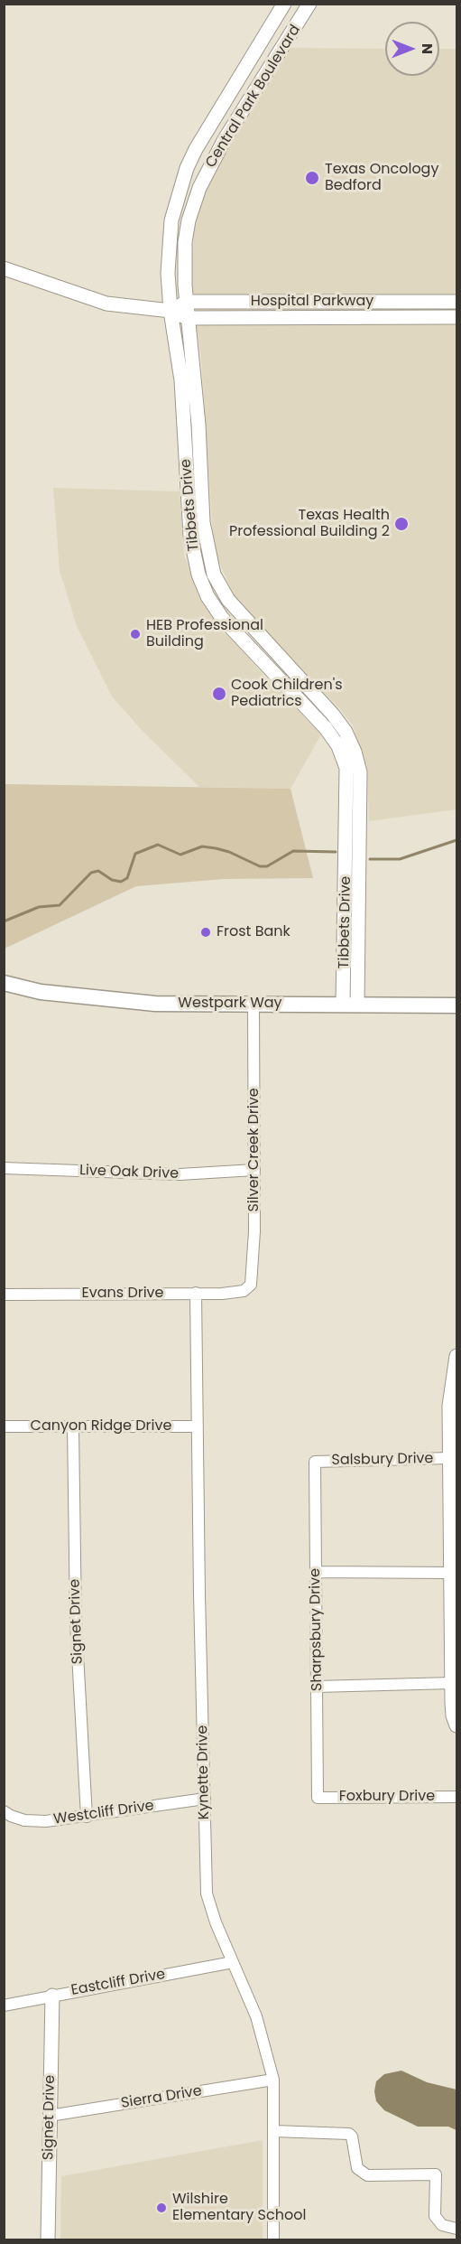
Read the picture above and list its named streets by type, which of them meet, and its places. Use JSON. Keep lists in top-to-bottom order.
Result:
{
  "streets": {
    "main road": ["Westpark Way"],
    "street": [
      "Central Park Boulevard",
      "Hospital Parkway",
      "Tibbets Drive",
      "Silver Creek Drive",
      "Live Oak Drive",
      "Evans Drive",
      "Canyon Ridge Drive",
      "Salsbury Drive",
      "Signet Drive",
      "Sharpsbury Drive",
      "Kynette Drive",
      "Foxbury Drive",
      "Westcliff Drive",
      "Eastcliff Drive",
      "Sierra Drive"
    ]
  },
  "crossings": [
    ["Central Park Boulevard", "Hospital Parkway"],
    ["Central Park Boulevard", "Tibbets Drive"],
    ["Hospital Parkway", "Tibbets Drive"],
    ["Tibbets Drive", "Westpark Way"],
    ["Westpark Way", "Silver Creek Drive"],
    ["Silver Creek Drive", "Live Oak Drive"],
    ["Silver Creek Drive", "Evans Drive"],
    ["Evans Drive", "Kynette Drive"],
    ["Canyon Ridge Drive", "Signet Drive"],
    ["Canyon Ridge Drive", "Kynette Drive"],
    ["Salsbury Drive", "Sharpsbury Drive"],
    ["Signet Drive", "Westcliff Drive"],
    ["Signet Drive", "Eastcliff Drive"],
    ["Signet Drive", "Sierra Drive"],
    ["Sharpsbury Drive", "Foxbury Drive"],
    ["Kynette Drive", "Westcliff Drive"],
    ["Kynette Drive", "Eastcliff Drive"],
    ["Kynette Drive", "Sierra Drive"]
  ],
  "places": [
    "Texas Oncology Bedford",
    "Texas Health Professional Building 2",
    "HEB Professional Building",
    "Cook Children's Pediatrics",
    "Frost Bank",
    "Wilshire Elementary School"
  ],
  "north": "right"
}
